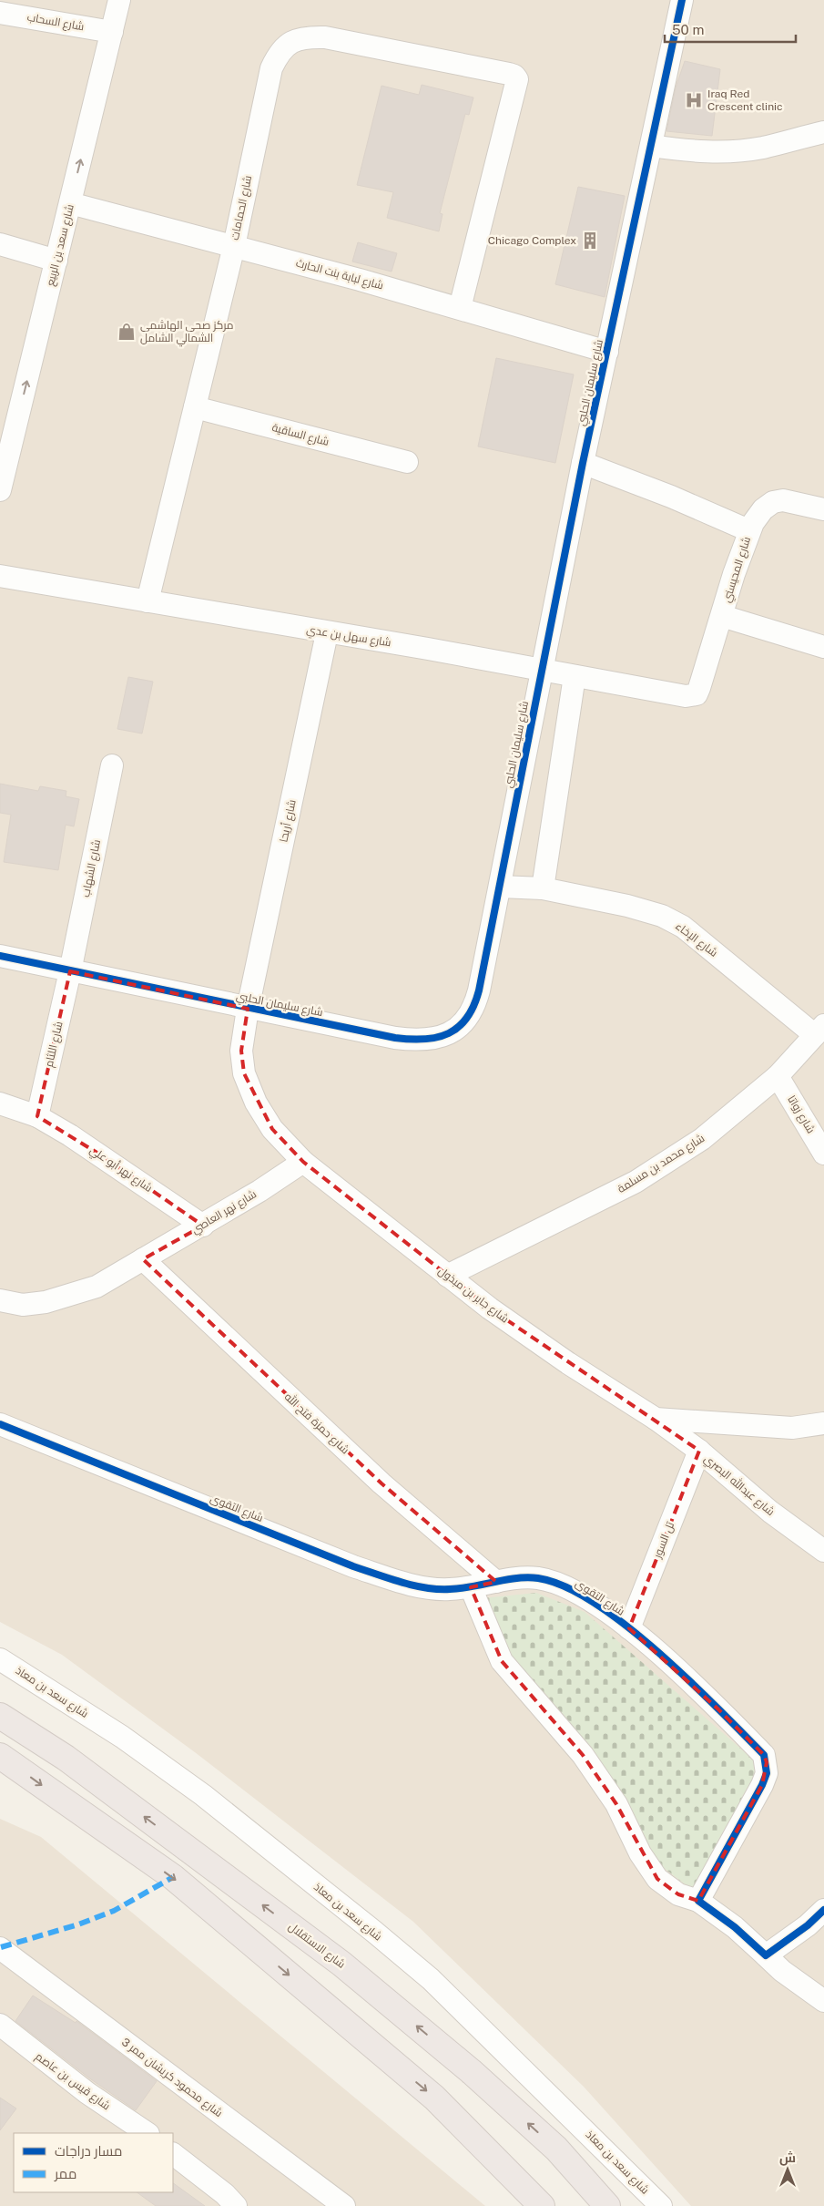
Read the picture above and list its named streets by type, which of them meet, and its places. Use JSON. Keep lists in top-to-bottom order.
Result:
{
  "streets": {
    "highway": ["شارع الاستقلال"],
    "street": [
      "شارع السحاب",
      "شارع الحمامات",
      "شارع سعد بن الربيع",
      "شارع لبابة بنت الحارث",
      "شارع سليمان الحلبي",
      "شارع الساقية",
      "شارع المحيسني",
      "شارع سهل بن عدي",
      "شارع أريحا",
      "شارع الشهاب",
      "شارع الإخاء",
      "شارع اللثام",
      "شارع زواتا",
      "شارع محمد بن مسلمة",
      "شارع نهر أبو علي",
      "شارع نهر العاصي",
      "شارع جابر بن مبذول",
      "شارع حمزة فتح الله",
      "شارع عبدالله البصري",
      "شارع التقوى",
      "تل السور",
      "شارع سعد بن معاذ",
      "شارع محمود كريشان ممر 3",
      "شارع قيس بن عاصم"
    ]
  },
  "crossings": [
    ["شارع السحاب", "شارع سعد بن الربيع"],
    ["شارع الحمامات", "شارع لبابة بنت الحارث"],
    ["شارع الحمامات", "شارع الساقية"],
    ["شارع الحمامات", "شارع سهل بن عدي"],
    ["شارع سعد بن الربيع", "شارع لبابة بنت الحارث"],
    ["شارع لبابة بنت الحارث", "شارع سليمان الحلبي"],
    ["شارع سليمان الحلبي", "شارع سهل بن عدي"],
    ["شارع سليمان الحلبي", "شارع أريحا"],
    ["شارع سليمان الحلبي", "شارع الشهاب"],
    ["شارع سليمان الحلبي", "شارع الإخاء"],
    ["شارع سليمان الحلبي", "شارع اللثام"],
    ["شارع سليمان الحلبي", "شارع جابر بن مبذول"],
    ["شارع المحيسني", "شارع سهل بن عدي"],
    ["شارع سهل بن عدي", "شارع أريحا"],
    ["شارع أريحا", "شارع جابر بن مبذول"],
    ["شارع الشهاب", "شارع اللثام"],
    ["شارع الإخاء", "شارع محمد بن مسلمة"],
    ["شارع اللثام", "شارع نهر أبو علي"],
    ["شارع زواتا", "شارع محمد بن مسلمة"],
    ["شارع محمد بن مسلمة", "شارع جابر بن مبذول"],
    ["شارع نهر أبو علي", "شارع نهر العاصي"],
    ["شارع نهر العاصي", "شارع جابر بن مبذول"],
    ["شارع نهر العاصي", "شارع حمزة فتح الله"],
    ["شارع جابر بن مبذول", "شارع عبدالله البصري"],
    ["شارع حمزة فتح الله", "شارع التقوى"],
    ["شارع عبدالله البصري", "تل السور"],
    ["شارع التقوى", "تل السور"]
  ],
  "one_way": ["شارع سعد بن الربيع"],
  "places": {
    "hospital": ["Iraq Red Crescent clinic"],
    "building": ["Chicago Complex"],
    "shop": ["مركز صحي الهاشمي الشمالي الشامل"]
  },
  "legend": ["مسار دراجات", "ممر"],
  "scale_bar": "50 m",
  "north": "top"
}
